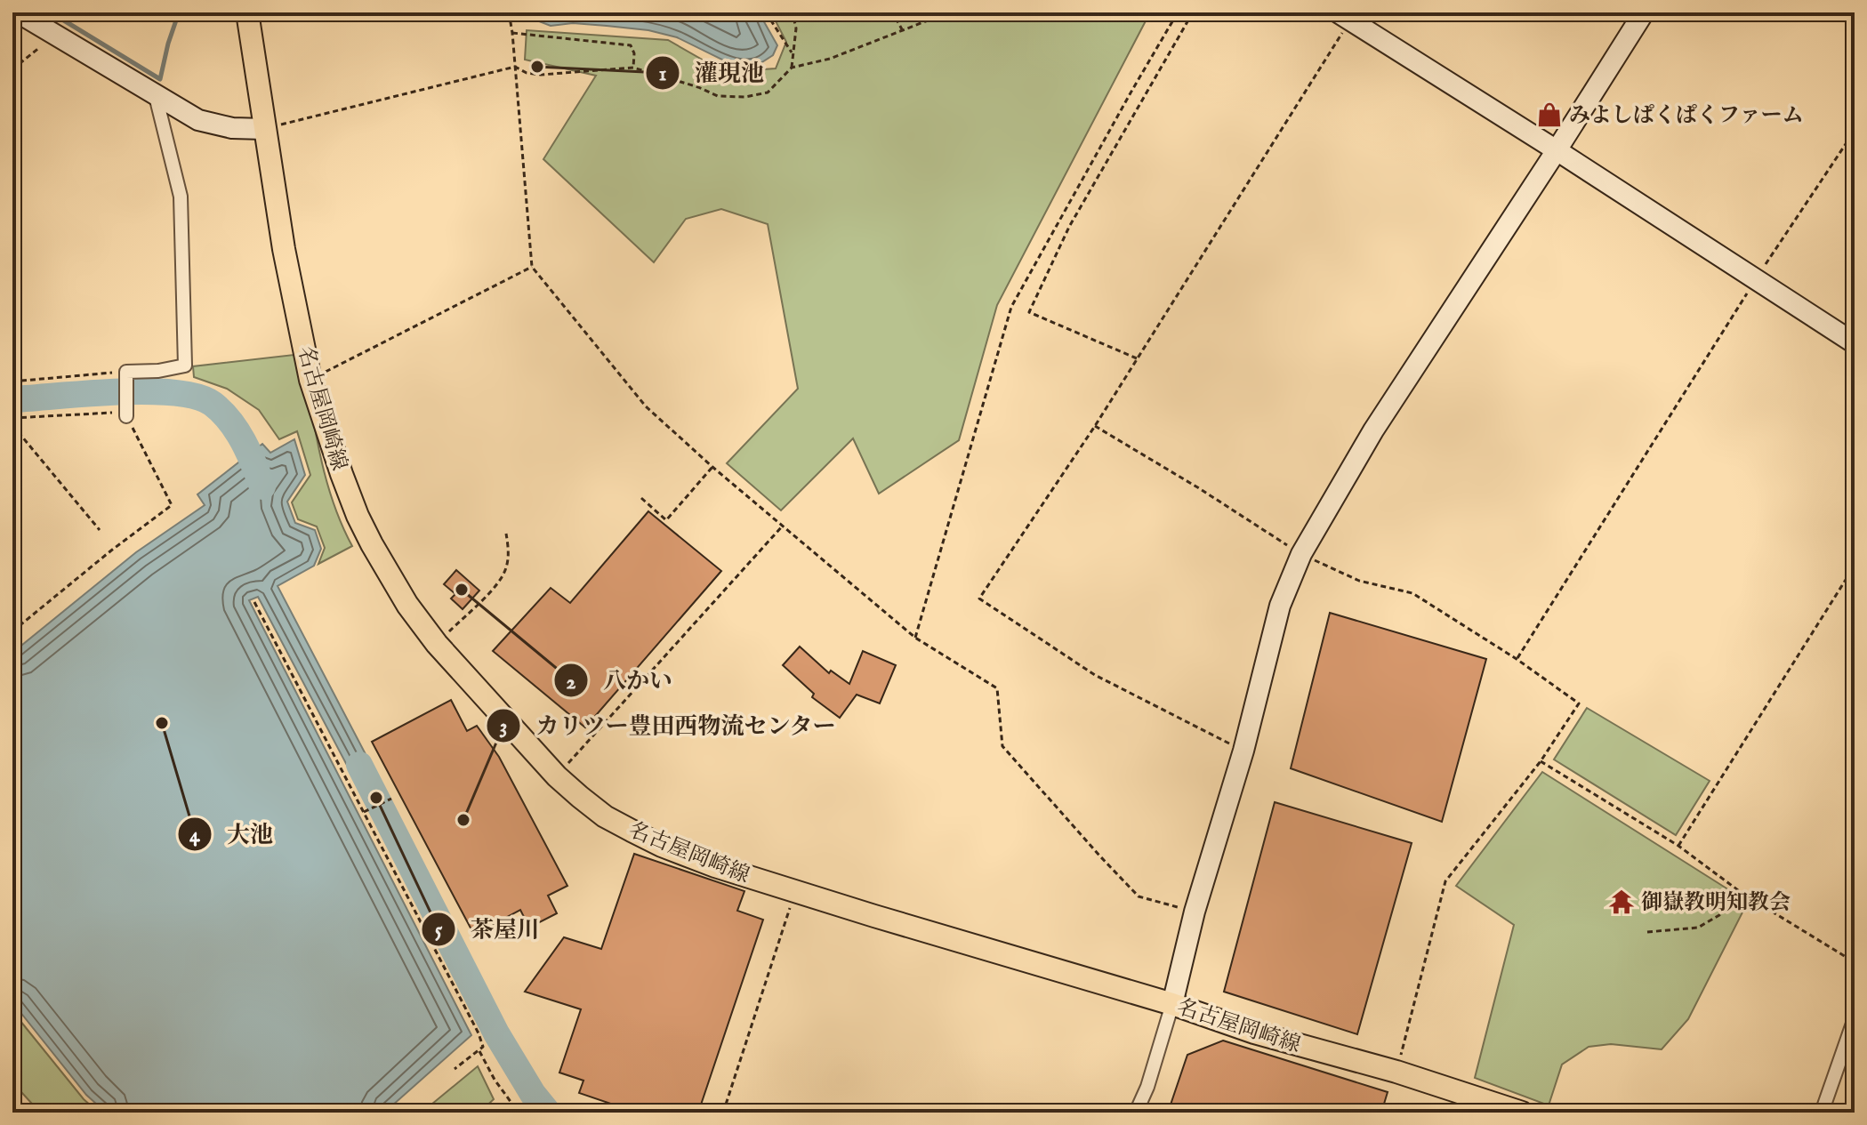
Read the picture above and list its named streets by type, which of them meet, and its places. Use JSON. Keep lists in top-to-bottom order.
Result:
{
  "streets": {
    "main road": ["名古屋岡崎線"]
  },
  "places": {
    "other": [
      "灌現池",
      "八かい",
      "大池",
      "茶屋川",
      "カリツー豊田西物流センター"
    ],
    "shop": ["みよしぱくぱくファーム"],
    "temple": ["御嶽教明知教会"]
  }
}
